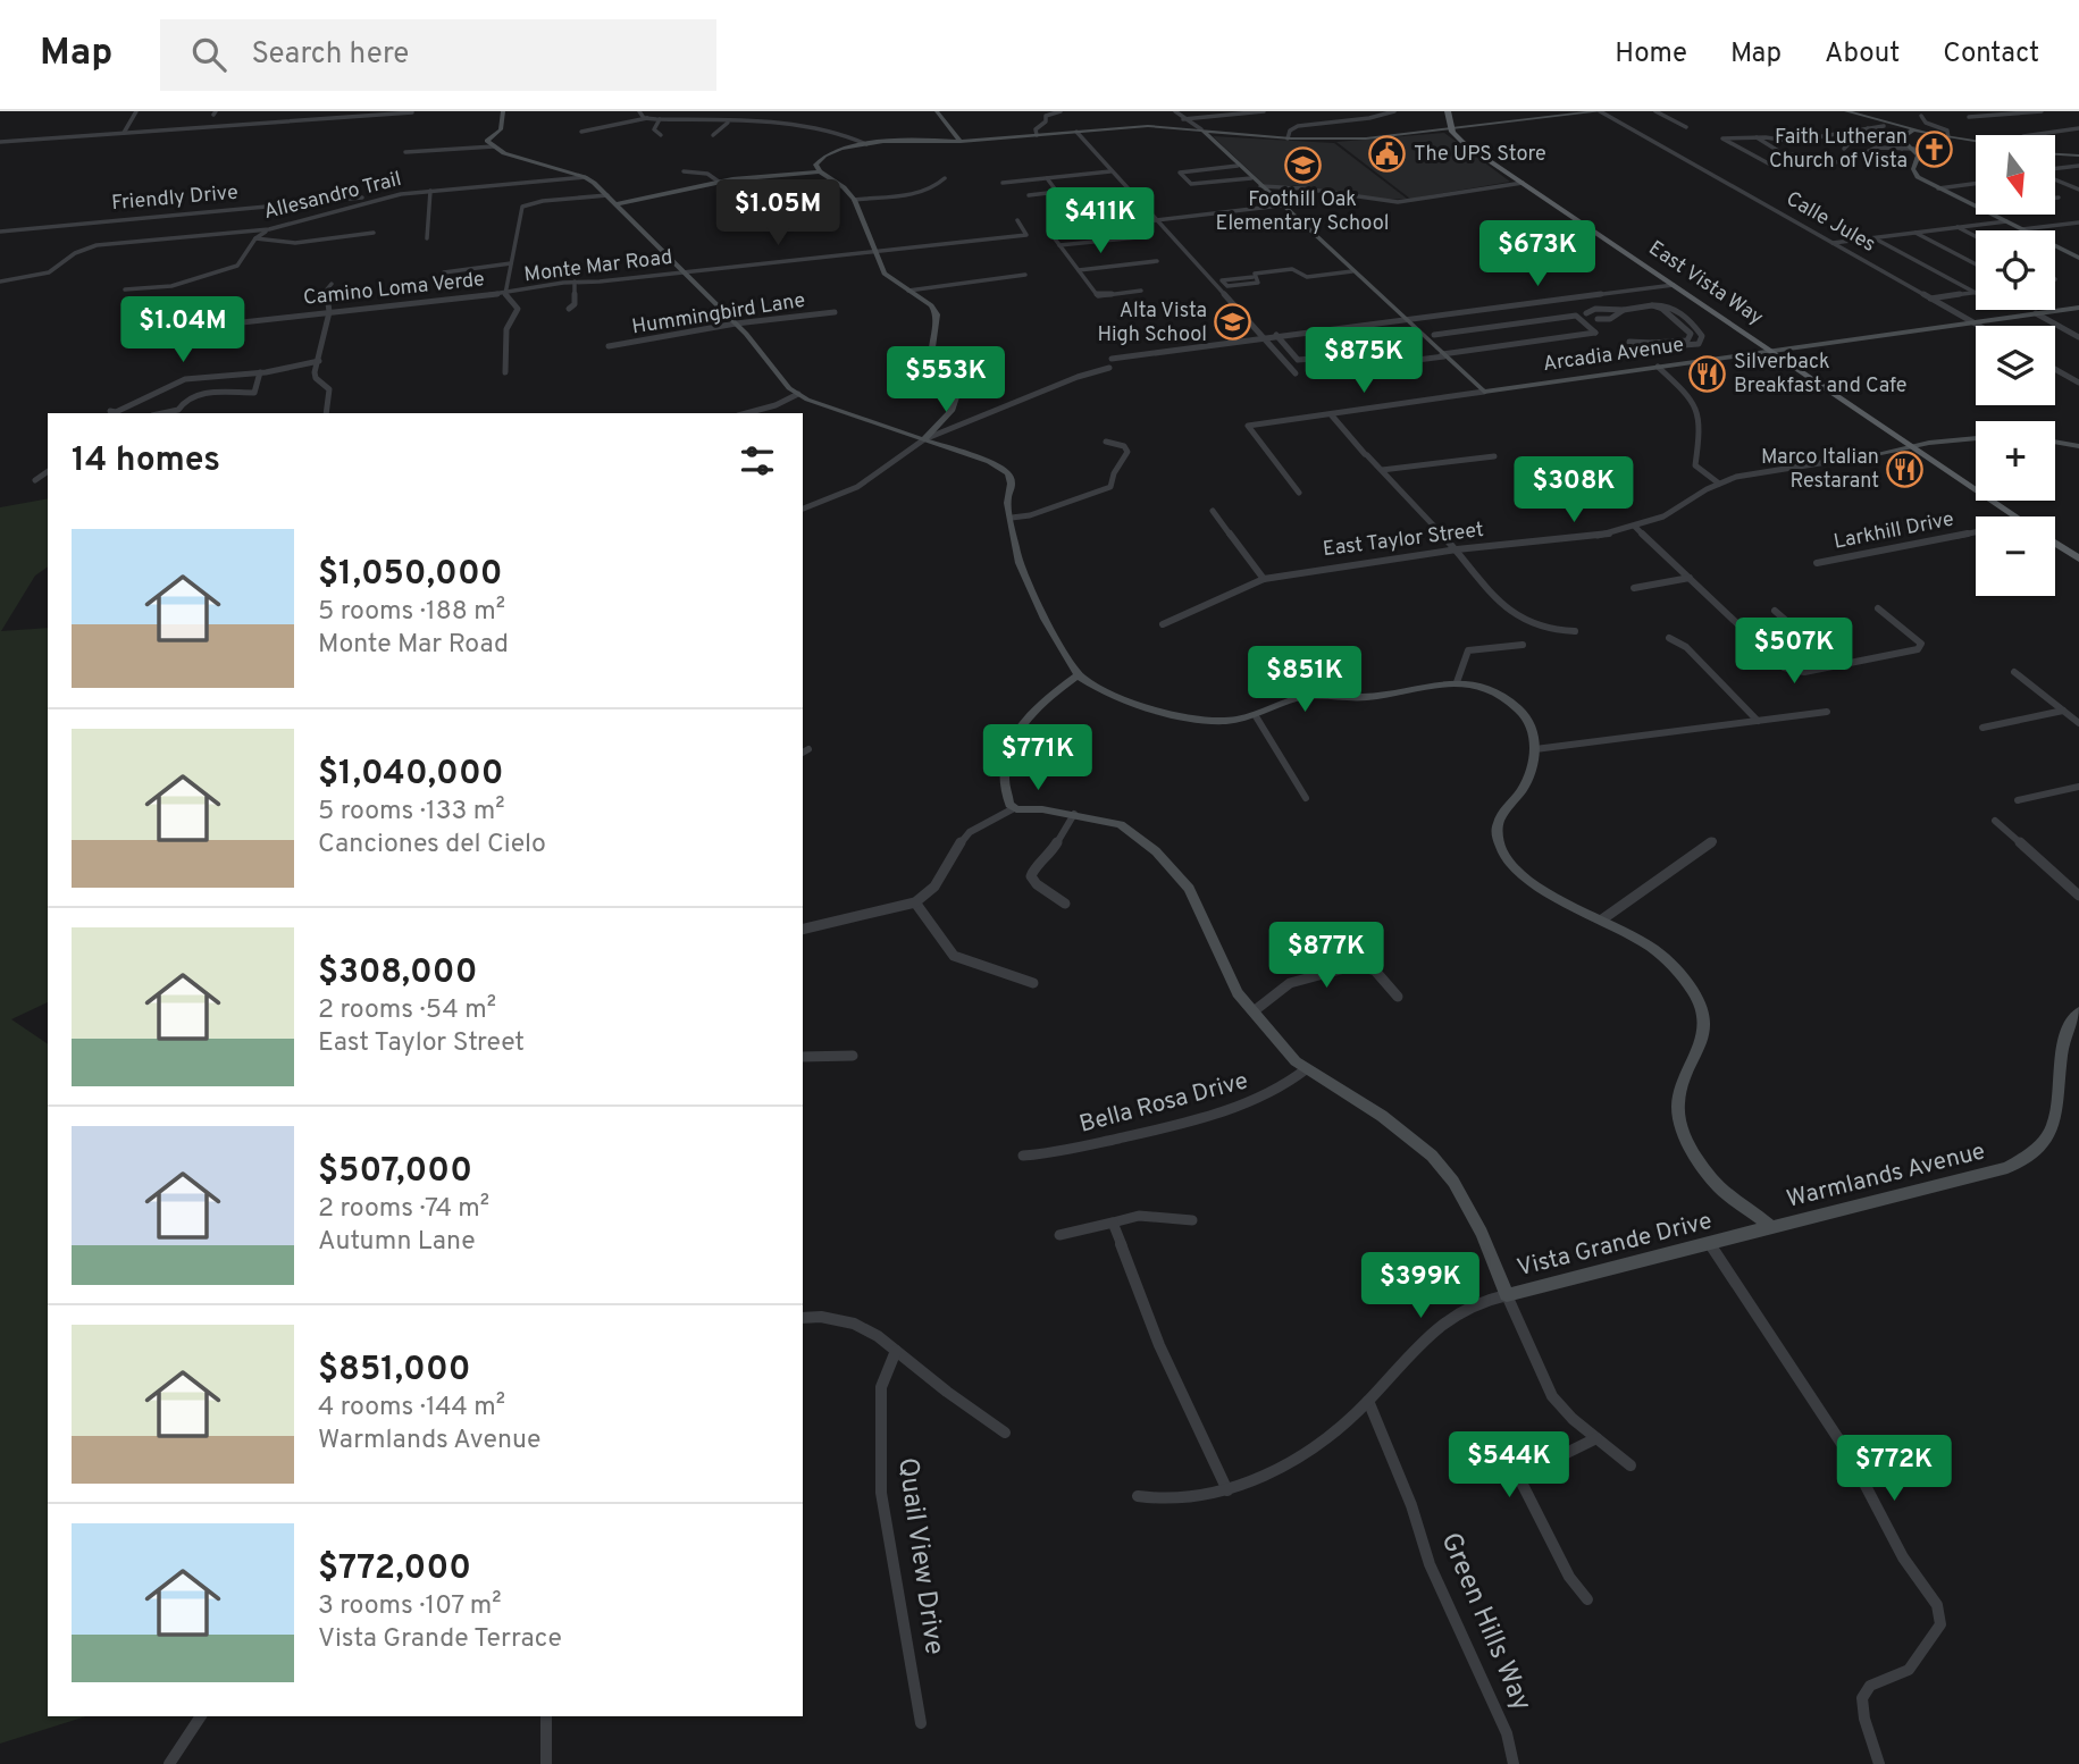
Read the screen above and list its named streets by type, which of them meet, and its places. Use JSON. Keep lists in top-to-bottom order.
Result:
{
  "streets": {
    "main road": ["East Vista Way"],
    "street": [
      "Allesandro Trail",
      "Friendly Drive",
      "Calle Jules",
      "Monte Mar Road",
      "Camino Loma Verde",
      "Hummingbird Lane",
      "Arcadia Avenue",
      "Larkhill Drive",
      "East Taylor Street",
      "Bella Rosa Drive",
      "Warmlands Avenue",
      "Vista Grande Drive",
      "Quail View Drive",
      "Green Hills Way"
    ]
  },
  "crossings": [
    ["Allesandro Trail", "Friendly Drive"],
    ["Calle Jules", "Arcadia Avenue"],
    ["Monte Mar Road", "Camino Loma Verde"],
    ["East Vista Way", "Arcadia Avenue"],
    ["East Vista Way", "East Taylor Street"],
    ["Bella Rosa Drive", "Vista Grande Drive"],
    ["Warmlands Avenue", "Vista Grande Drive"]
  ],
  "places": {
    "church": ["Faith Lutheran Church of Vista"],
    "public building": ["The UPS Store"],
    "school or university": ["Foothill Oak Elementary School", "Alta Vista High School"],
    "restaurant": ["Silverback Breakfast and Cafe", "Marco Italian Restarant"]
  },
  "north": "bottom",
  "page": {
    "header": "Map",
    "search": "Search here",
    "nav": [
      "Home",
      "Map",
      "About",
      "Contact"
    ],
    "map_buttons": ["+", "−"],
    "price": [
      "$1.05M",
      "$411K",
      "$673K",
      "$1.04M",
      "$875K",
      "$553K",
      "$308K",
      "$507K",
      "$851K",
      "$771K",
      "$877K",
      "$399K",
      "$544K",
      "$772K"
    ],
    "heading": "14 homes",
    "list": [
      {
        "name": "$1,050,000",
        "note": "5 rooms · 188 m² · Monte Mar Road"
      },
      {
        "name": "$1,040,000",
        "note": "5 rooms · 133 m² · Canciones del Cielo"
      },
      {
        "name": "$308,000",
        "note": "2 rooms · 54 m² · East Taylor Street"
      },
      {
        "name": "$507,000",
        "note": "2 rooms · 74 m² · Autumn Lane"
      },
      {
        "name": "$851,000",
        "note": "4 rooms · 144 m² · Warmlands Avenue"
      },
      {
        "name": "$772,000",
        "note": "3 rooms · 107 m² · Vista Grande Terrace"
      }
    ]
  }
}
